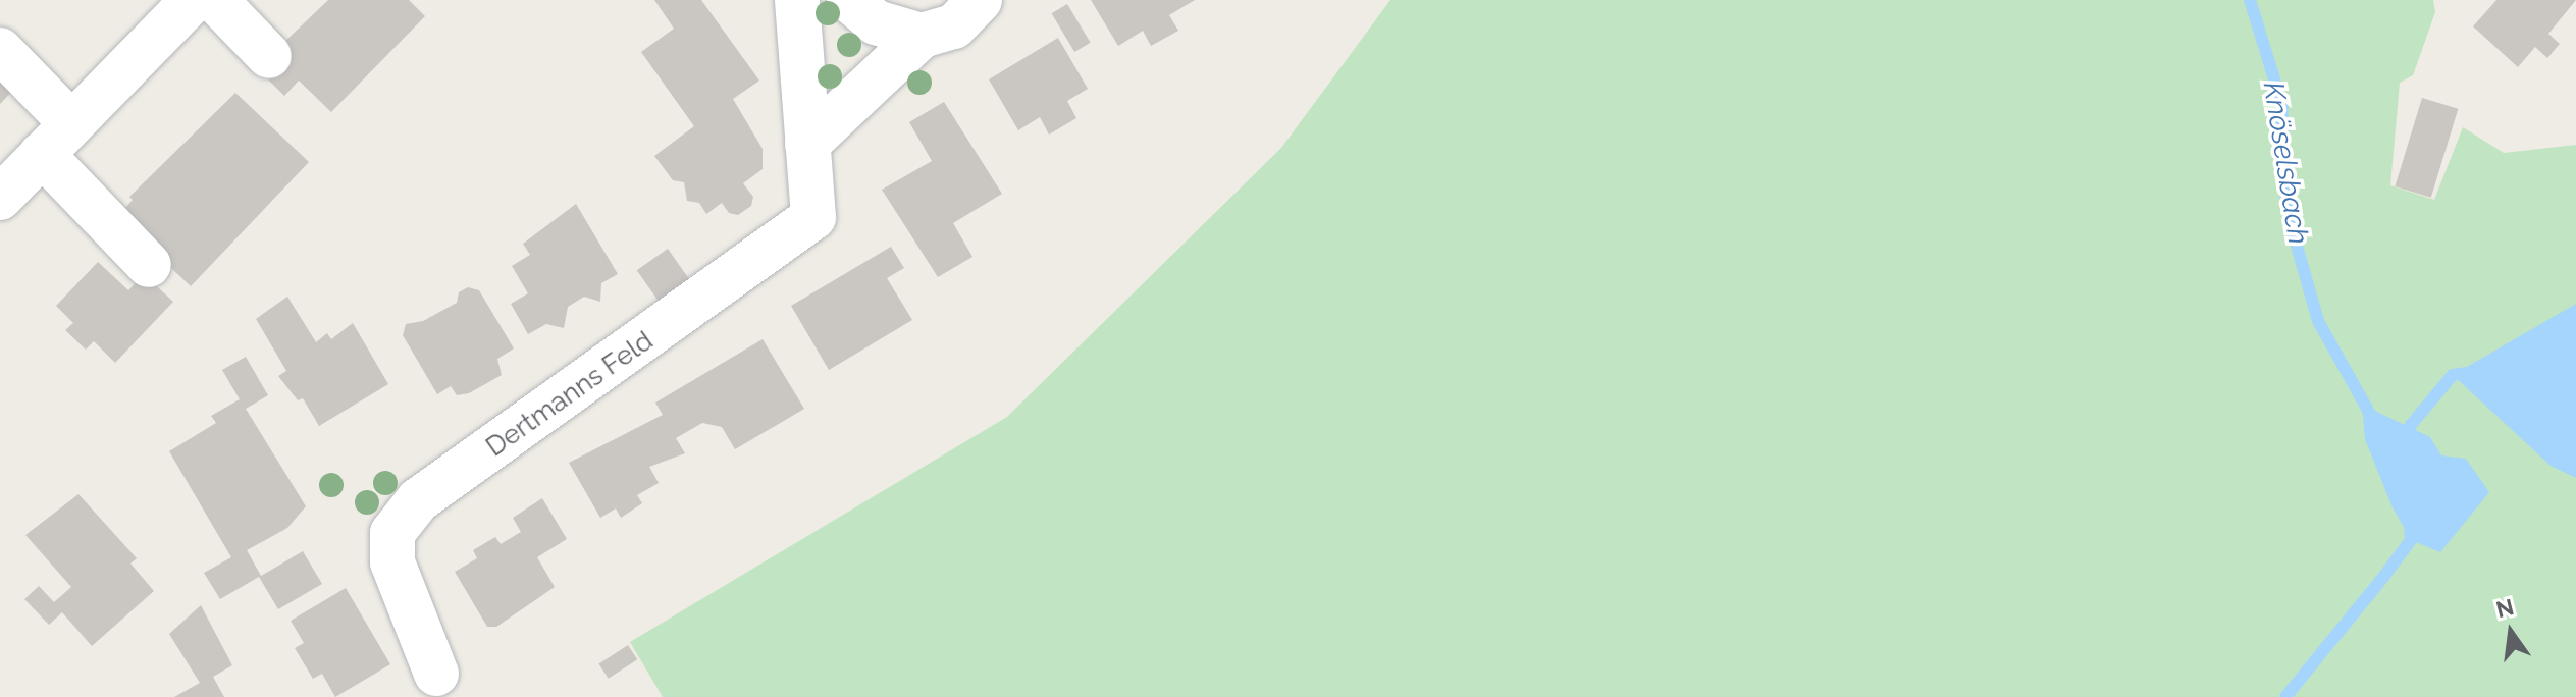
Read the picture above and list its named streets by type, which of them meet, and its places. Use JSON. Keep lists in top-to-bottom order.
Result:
{
  "streets": {
    "street": ["Dertmanns Feld"]
  },
  "water": ["Knöselsbach"],
  "north": "top"
}
